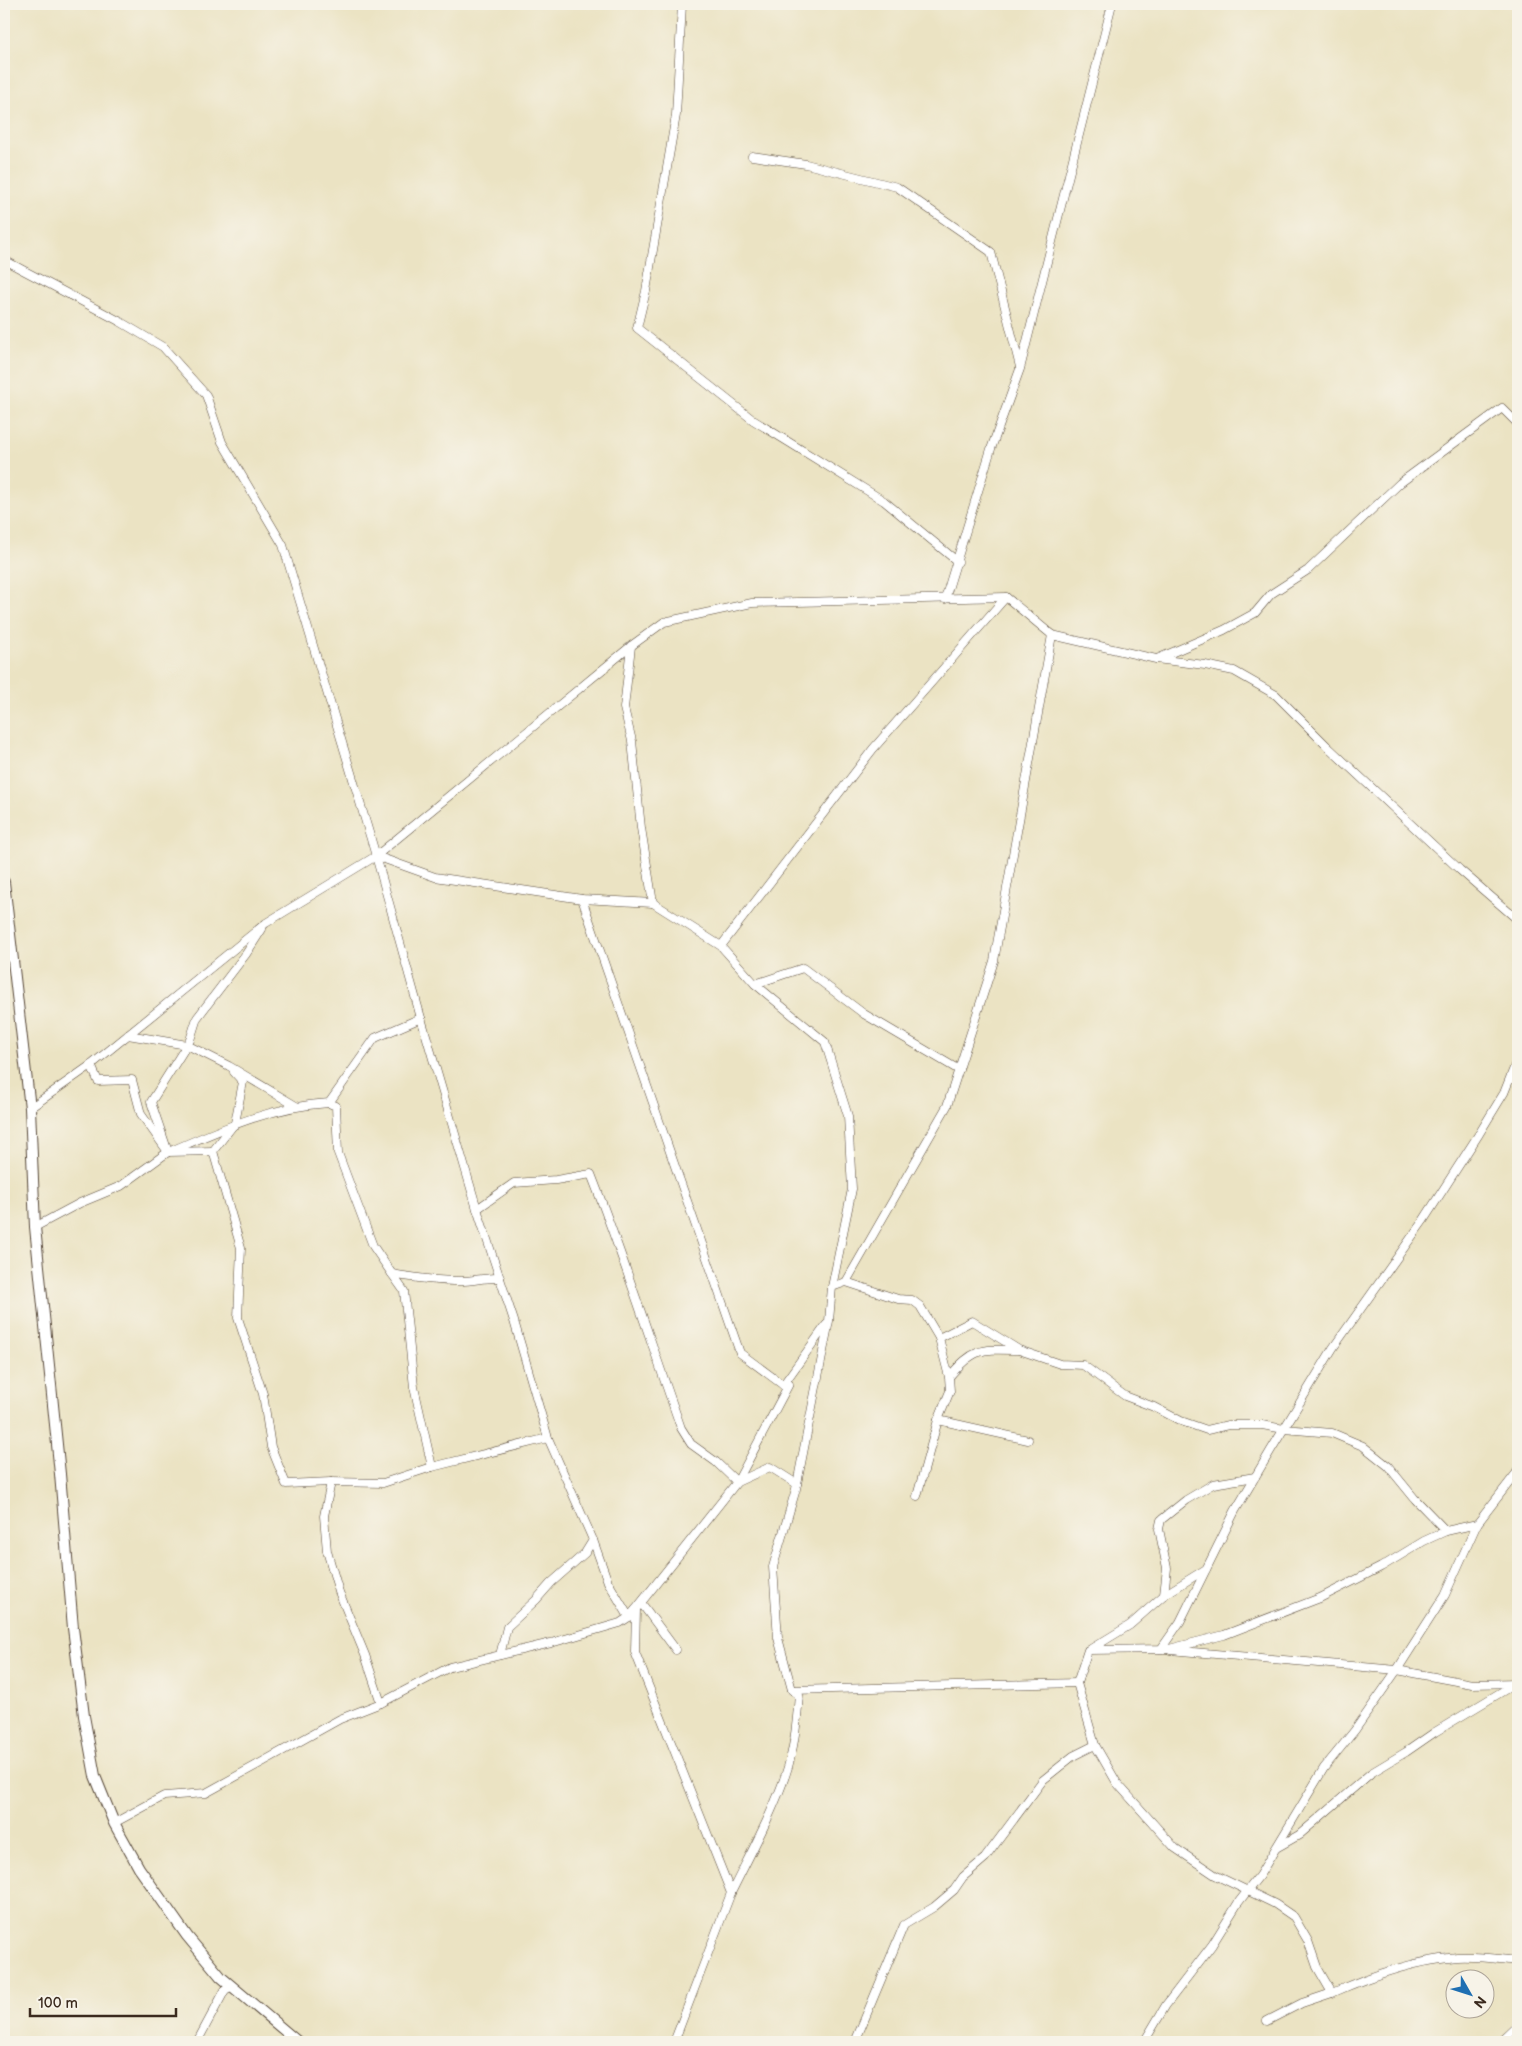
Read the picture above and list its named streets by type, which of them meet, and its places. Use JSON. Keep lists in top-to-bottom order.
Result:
{
  "scale_bar": "100 m",
  "north": "bottom right"
}
